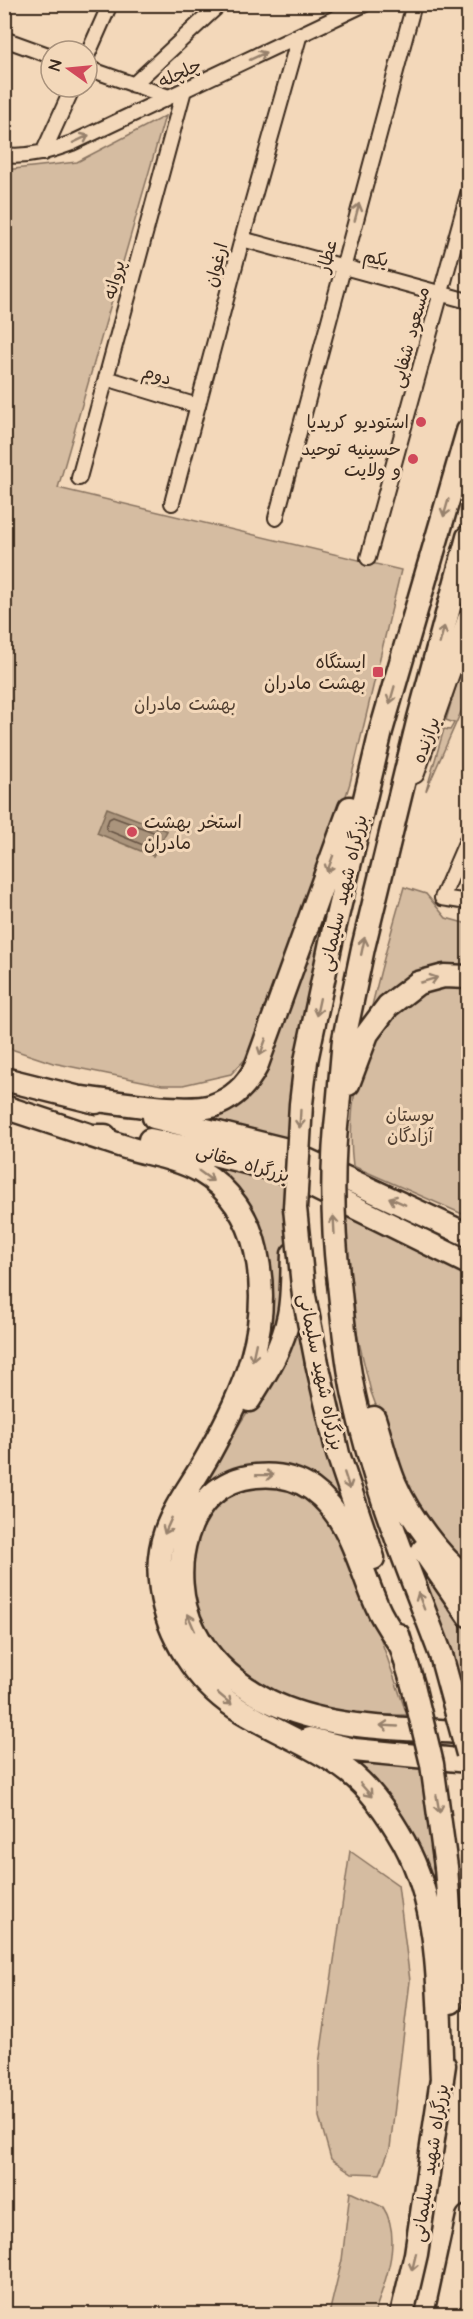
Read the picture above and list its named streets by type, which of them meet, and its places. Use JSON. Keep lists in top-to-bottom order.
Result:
{
  "streets": {
    "highway": ["بزرگراه شهید سلیمانی", "بزرگراه حقانی"],
    "main road": ["برازنده"],
    "street": [
      "چلچله",
      "عطار",
      "یکم",
      "ارغوان",
      "پروانه",
      "مسعود شفاپی",
      "دوم"
    ]
  },
  "crossings": [
    ["چلچله", "ارغوان"],
    ["چلچله", "پروانه"],
    ["عطار", "یکم"],
    ["یکم", "ارغوان"],
    ["یکم", "مسعود شفاپی"],
    ["ارغوان", "دوم"],
    ["پروانه", "دوم"],
    ["برازنده", "بزرگراه شهید سلیمانی"]
  ],
  "one_way": ["عطار"],
  "parks": ["بهشت مادران", "بوستان آزادگان"],
  "places": {
    "other": ["استودیو کریدیا", "حسینیه توحید و ولایت", "استخر بهشت مادران"],
    "transit": ["ایستگاه بهشت مادران"]
  },
  "north": "left"
}
